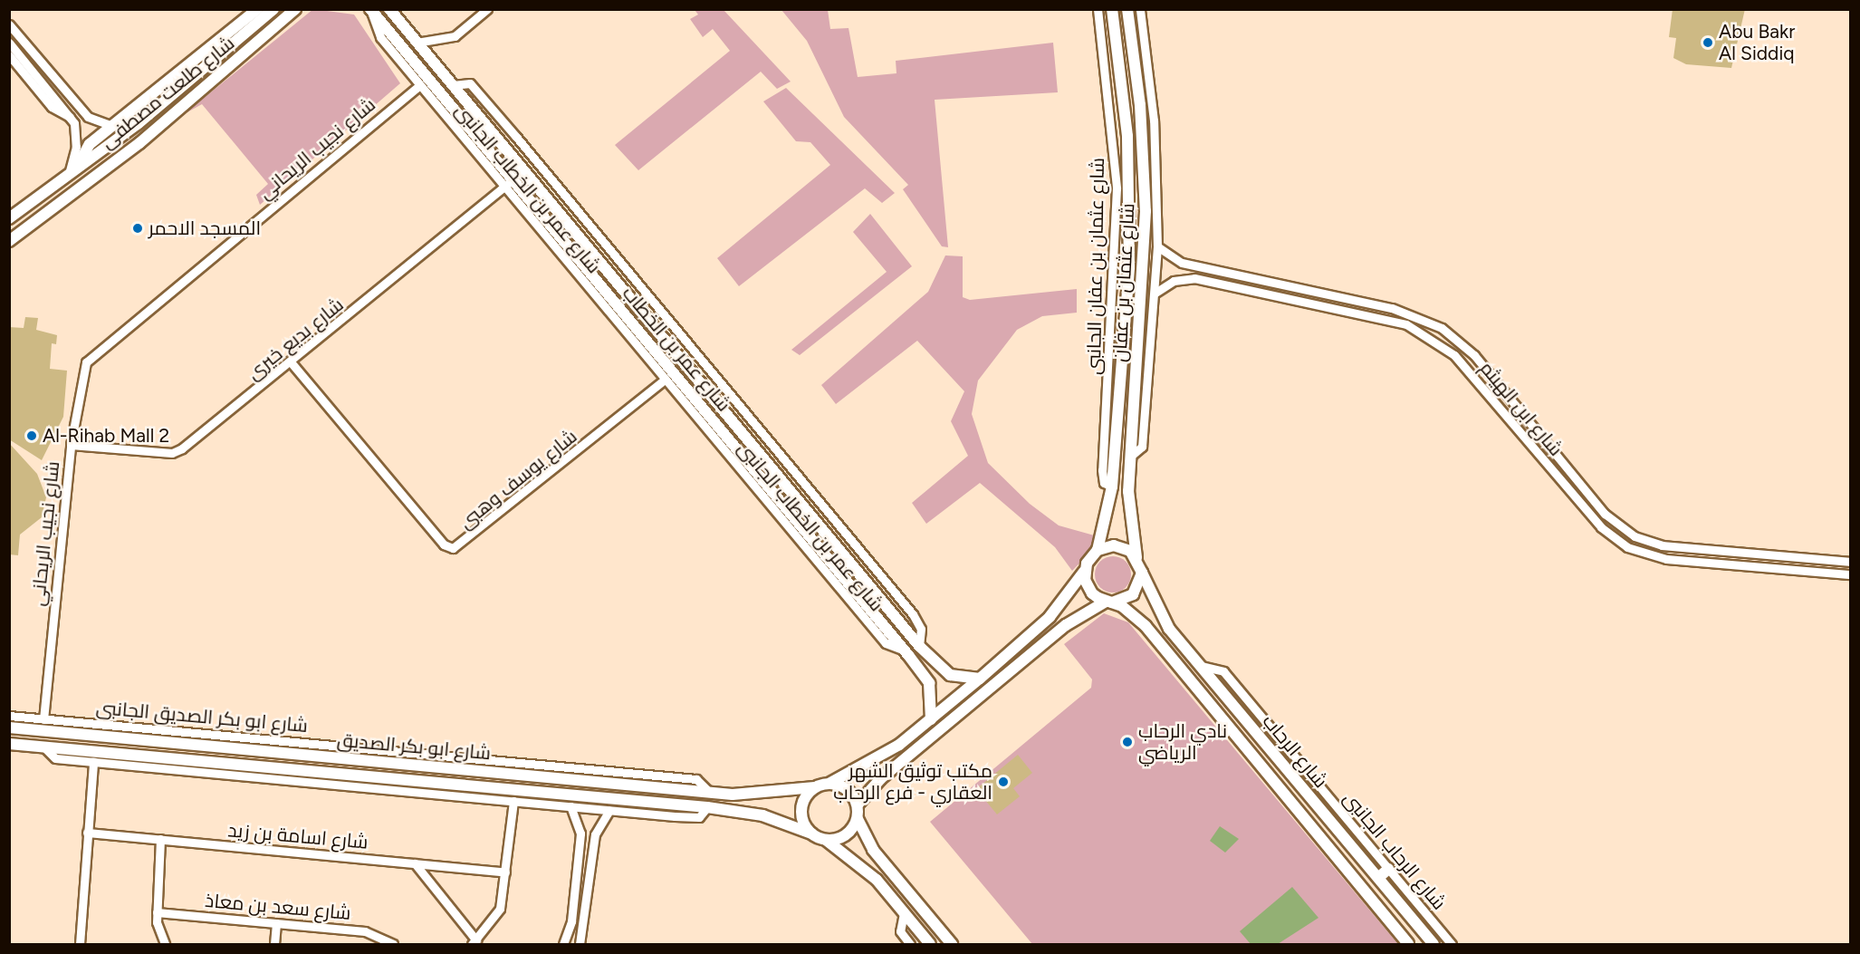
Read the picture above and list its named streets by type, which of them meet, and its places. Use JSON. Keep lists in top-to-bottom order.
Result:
{
  "streets": {
    "street": [
      "شارع طلعت مصطفى",
      "شارع نجيب الريحاني",
      "شارع عمر بن الخطاب الجانبى",
      "شارع عثمان بن عفان الجانبى",
      "شارع عثمان بن عفان",
      "شارع بديع خيرى",
      "شارع عمر بن الخطاب",
      "شارع ابن الهيثم",
      "شارع يوسف وهبى",
      "شارع ابو بكر الصديق الجانبى",
      "شارع ابو بكر الصديق",
      "شارع الرحاب",
      "شارع اسامة بن زيد",
      "شارع الرحاب الجانبى",
      "شارع سعد بن معاذ"
    ]
  },
  "crossings": [
    ["شارع نجيب الريحاني", "شارع عمر بن الخطاب الجانبى"],
    ["شارع نجيب الريحاني", "شارع بديع خيرى"],
    ["شارع نجيب الريحاني", "شارع ابو بكر الصديق الجانبى"],
    ["شارع عمر بن الخطاب الجانبى", "شارع بديع خيرى"],
    ["شارع عمر بن الخطاب الجانبى", "شارع عمر بن الخطاب"],
    ["شارع عمر بن الخطاب الجانبى", "شارع يوسف وهبى"],
    ["شارع عثمان بن عفان الجانبى", "شارع عثمان بن عفان"],
    ["شارع عثمان بن عفان", "شارع الرحاب"],
    ["شارع بديع خيرى", "شارع عمر بن الخطاب"],
    ["شارع بديع خيرى", "شارع يوسف وهبى"],
    ["شارع ابو بكر الصديق الجانبى", "شارع ابو بكر الصديق"],
    ["شارع الرحاب", "شارع الرحاب الجانبى"]
  ],
  "places": [
    "Abu Bakr Al Siddiq",
    "المسجد الاحمر",
    "Al-Rihab Mall 2",
    "نادي الرحاب الرياضي",
    "مكتب توثيق الشهر العقاري - فرع الرحاب"
  ]
}
